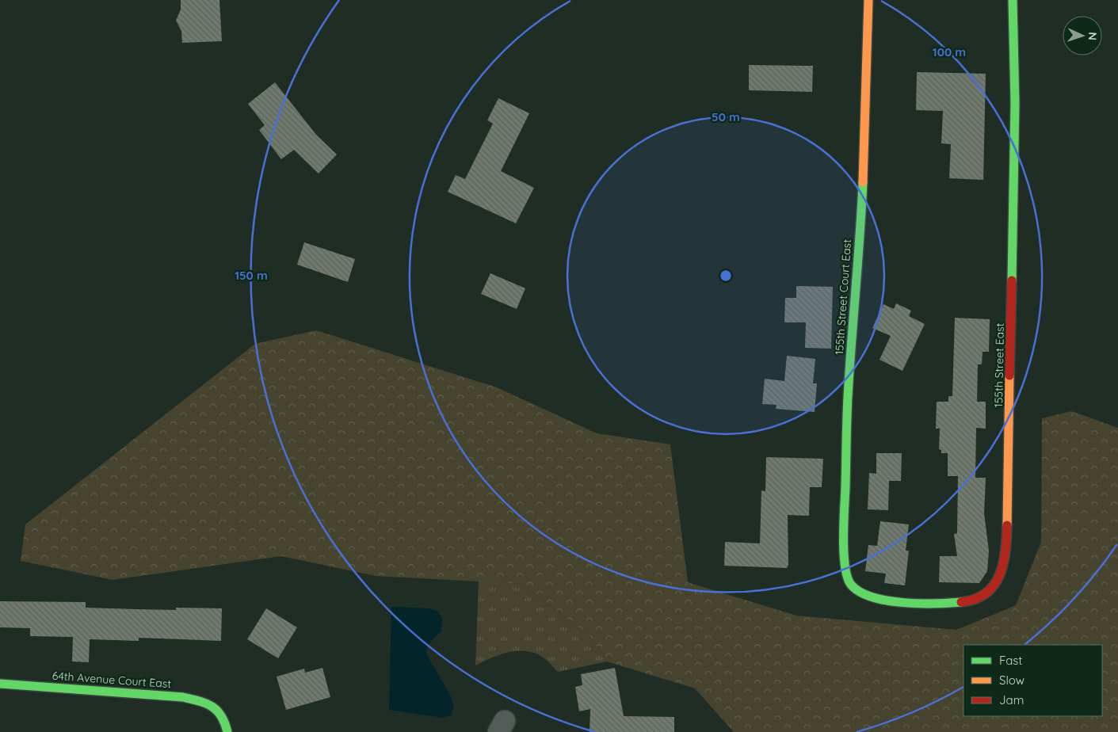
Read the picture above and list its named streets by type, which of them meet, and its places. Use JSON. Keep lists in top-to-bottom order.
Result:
{
  "streets": {
    "street": ["155th Street Court East", "155th Street East", "64th Avenue Court East"]
  },
  "crossings": [
    ["155th Street Court East", "155th Street East"]
  ],
  "legend": ["Fast", "Slow", "Jam"],
  "north": "right",
  "rings": ["100 m", "50 m", "150 m"]
}
